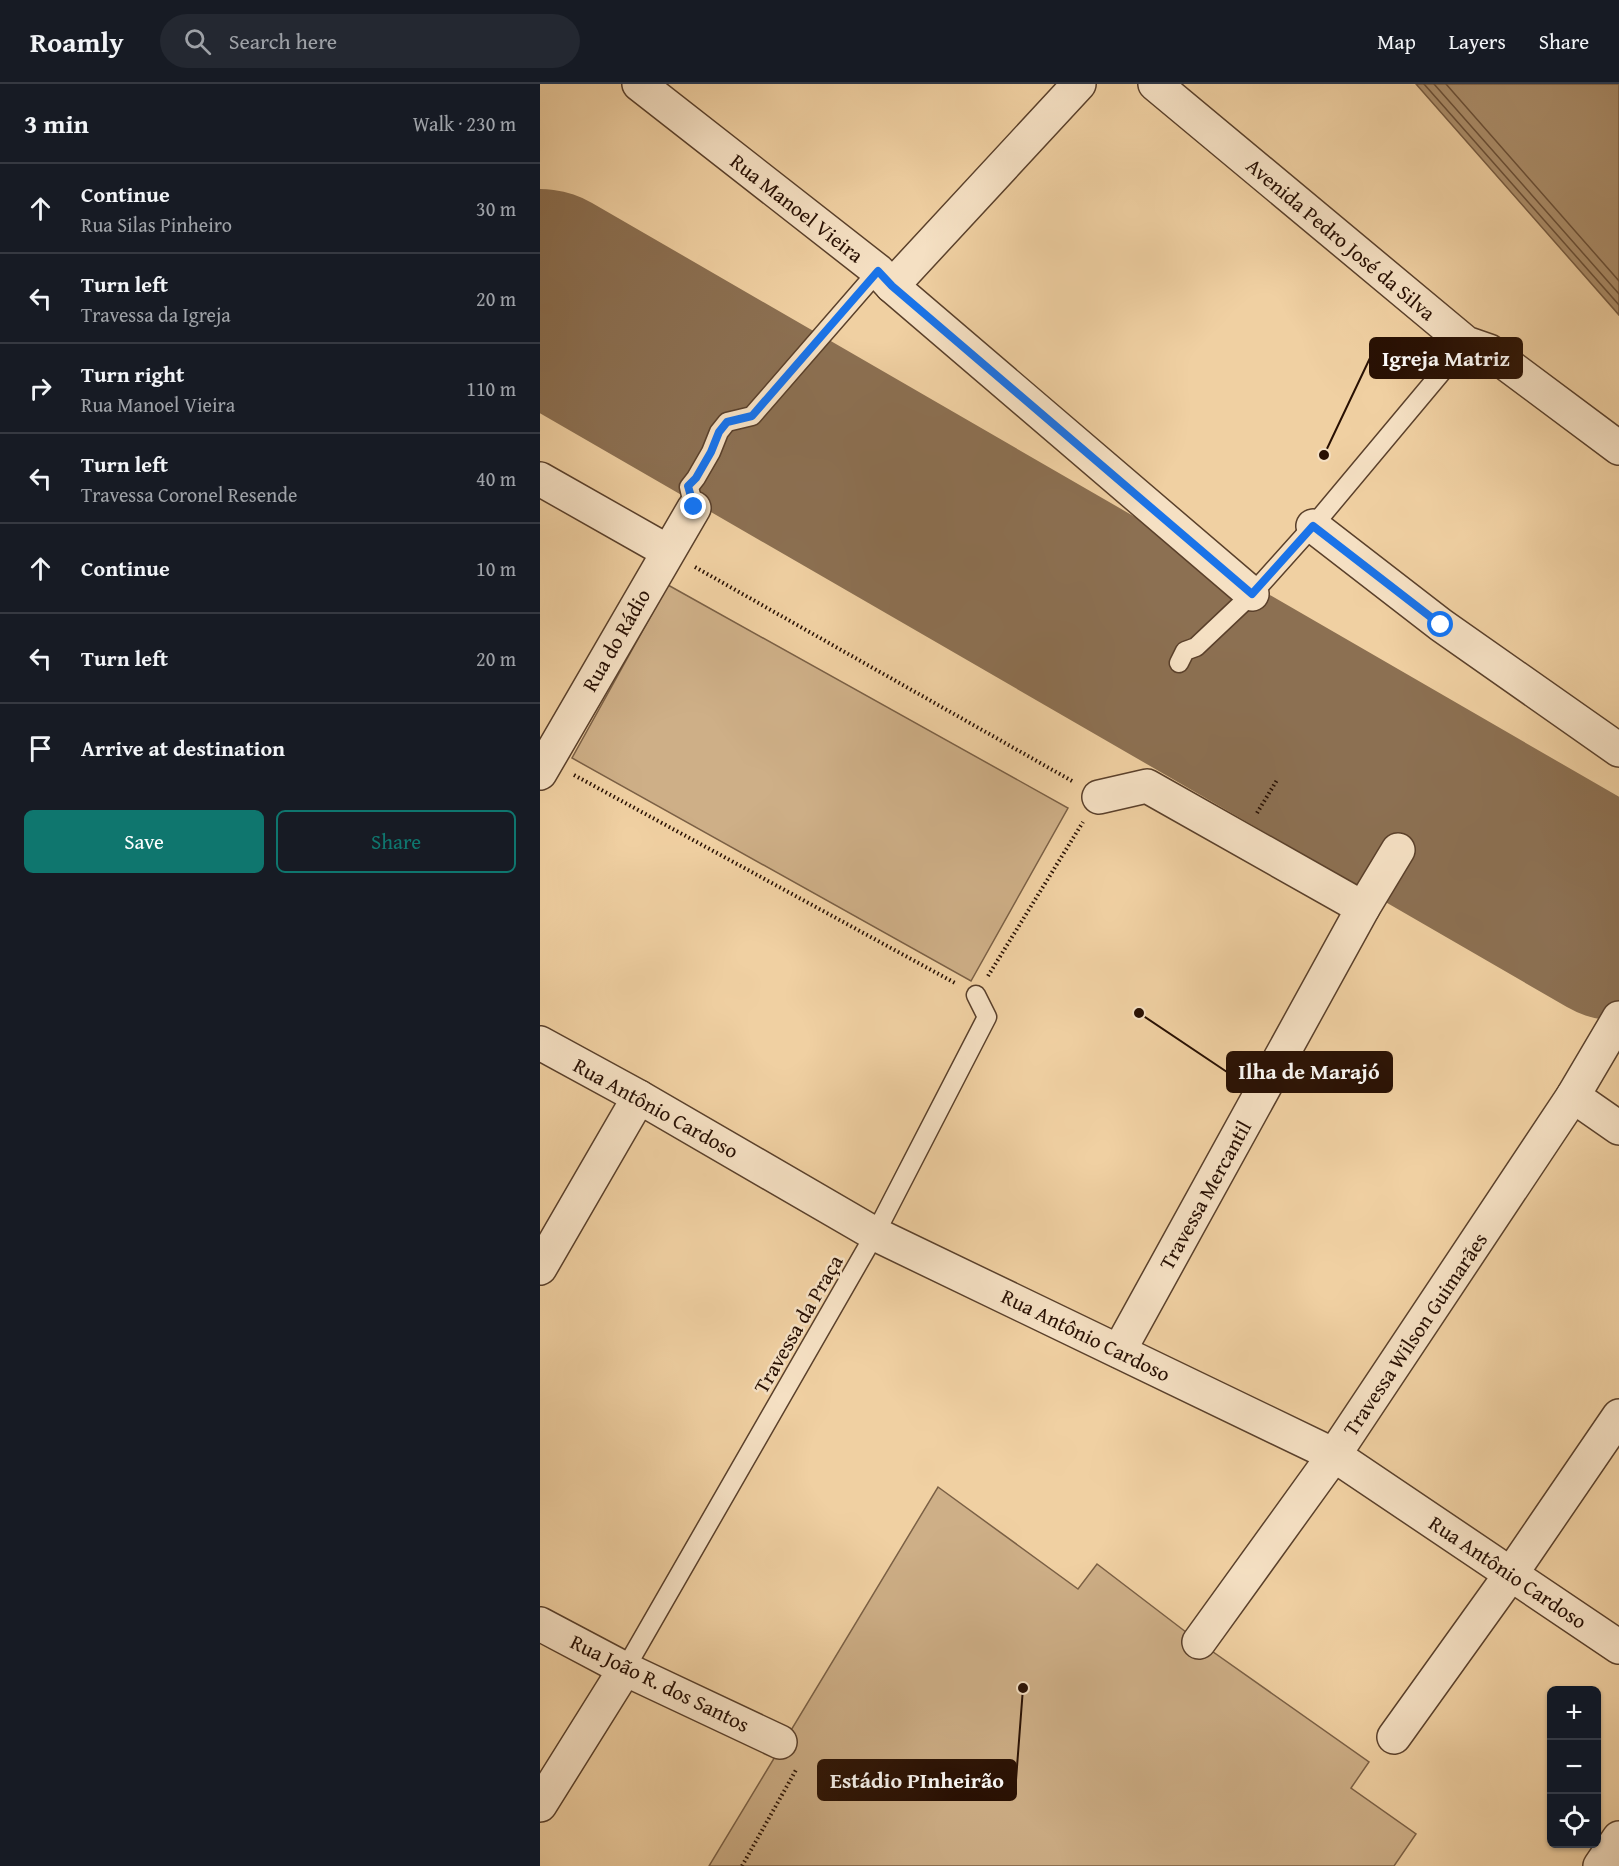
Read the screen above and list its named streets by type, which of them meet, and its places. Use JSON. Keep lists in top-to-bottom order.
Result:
{
  "streets": {
    "street": [
      "Rua Manoel Vieira",
      "Avenida Pedro José da Silva",
      "Rua do Rádio",
      "Rua Antônio Cardoso",
      "Travessa Mercantil",
      "Travessa Wilson Guimarães",
      "Rua João R. dos Santos"
    ],
    "lane": ["Travessa da Praça"]
  },
  "crossings": [
    ["Rua Antônio Cardoso", "Travessa Mercantil"],
    ["Rua Antônio Cardoso", "Travessa da Praça"],
    ["Rua Antônio Cardoso", "Travessa Wilson Guimarães"],
    ["Travessa da Praça", "Rua João R. dos Santos"]
  ],
  "places": ["Igreja Matriz", "Ilha de Marajó", "Estádio PInheirão"],
  "page": {
    "header": "Roamly",
    "search": "Search here",
    "nav": ["Map", "Layers", "Share"],
    "heading": ["3 min", "Walk · 230 m"],
    "list": [
      ["Continue", "Rua Silas Pinheiro", "30 m"],
      ["Turn left", "Travessa da Igreja", "20 m"],
      ["Turn right", "Rua Manoel Vieira", "110 m"],
      ["Turn left", "Travessa Coronel Resende", "40 m"],
      ["Continue", "10 m"],
      ["Turn left", "20 m"],
      "Arrive at destination"
    ],
    "buttons": ["Save", "Share"],
    "map_buttons": ["+", "−"]
  }
}
